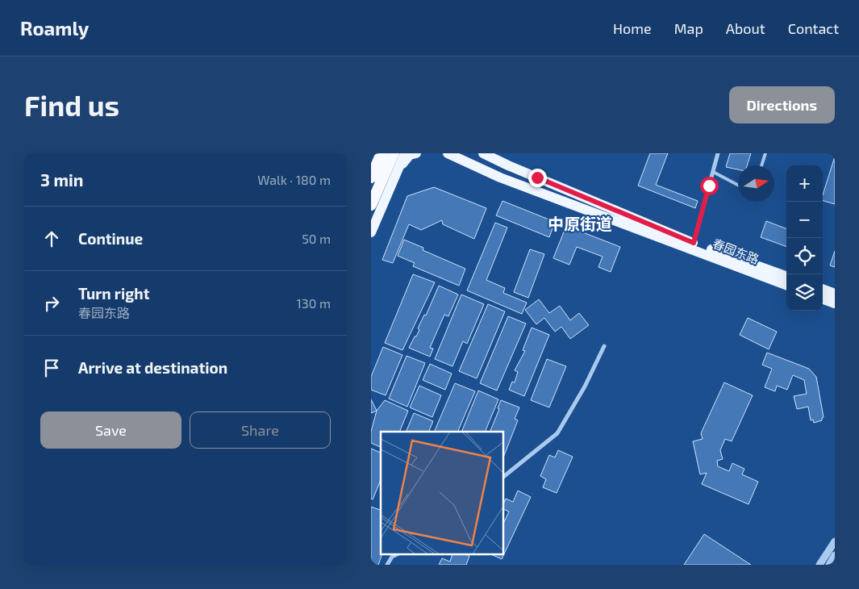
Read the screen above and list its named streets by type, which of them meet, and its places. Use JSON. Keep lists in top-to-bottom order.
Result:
{
  "streets": {
    "main road": ["春园东路"]
  },
  "districts": ["中原街道"],
  "north": "right",
  "page": {
    "header": "Roamly",
    "nav": [
      "Home",
      "Map",
      "About",
      "Contact"
    ],
    "buttons": [
      "Directions",
      ["Save", "Share"]
    ],
    "title": "Find us",
    "heading": ["3 min", "Walk · 180 m"],
    "map_buttons": ["+", "−"],
    "list": [
      ["Continue", "50 m"],
      ["Turn right", "春园东路", "130 m"],
      "Arrive at destination"
    ]
  }
}
